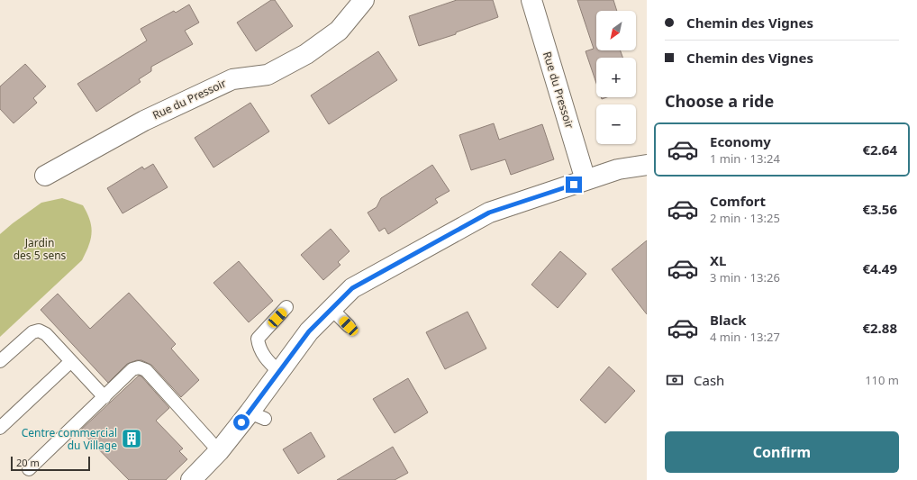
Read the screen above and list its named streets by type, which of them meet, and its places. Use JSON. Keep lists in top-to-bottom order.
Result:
{
  "streets": {
    "street": ["Rue du Pressoir"]
  },
  "parks": ["Jardin des 5 sens"],
  "places": {
    "building": ["Centre commercial du Village"]
  },
  "scale_bar": "20 m",
  "north": "bottom left",
  "page": {
    "banner": ["Chemin des Vignes", "Chemin des Vignes"],
    "map_buttons": ["+", "−"],
    "heading": "Choose a ride",
    "list": [
      {
        "name": "Economy",
        "note": "1 min · 13:24",
        "value": "€2.64"
      },
      {
        "name": "Comfort",
        "note": "2 min · 13:25",
        "value": "€3.56"
      },
      {
        "name": "XL",
        "note": "3 min · 13:26",
        "value": "€4.49"
      },
      {
        "name": "Black",
        "note": "4 min · 13:27",
        "value": "€2.88"
      }
    ],
    "pay": ["Cash", "110 m"],
    "buttons": "Confirm",
    "scale": "20 m"
  }
}
